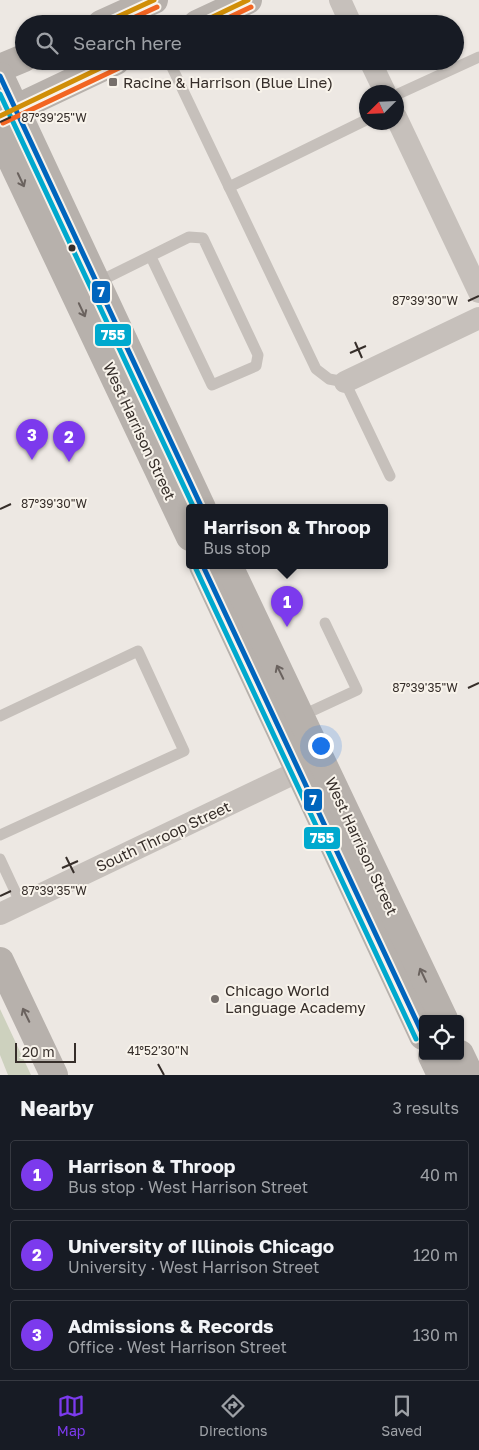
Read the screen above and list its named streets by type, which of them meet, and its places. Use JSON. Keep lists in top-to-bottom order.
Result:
{
  "streets": {
    "main road": ["West Harrison Street"],
    "street": ["South Throop Street"]
  },
  "crossings": [
    ["West Harrison Street", "South Throop Street"]
  ],
  "places": {
    "transit": ["Racine & Harrison (Blue Line)"],
    "other": ["Chicago World Language Academy"]
  },
  "lines": ["transit line 7", "transit line 755"],
  "scale_bar": "20 m",
  "north": "bottom left",
  "page": {
    "search": "Search here",
    "pins": ["3", "2", "1"],
    "popup": ["Harrison & Throop", "Bus stop"],
    "scale": "20 m",
    "heading": ["Nearby", "3 results"],
    "list": [
      {
        "mark": "1",
        "name": "Harrison & Throop",
        "note": "Bus stop · West Harrison Street",
        "value": "40 m"
      },
      {
        "mark": "2",
        "name": "University of Illinois Chicago",
        "note": "University · West Harrison Street",
        "value": "120 m"
      },
      {
        "mark": "3",
        "name": "Admissions & Records",
        "note": "Office · West Harrison Street",
        "value": "130 m"
      }
    ],
    "nav": ["Map", "Directions", "Saved"]
  },
  "coordinates": [
    "87°39'25\"W",
    "87°39'30\"W",
    "87°39'35\"W",
    "41°52'30\"N"
  ]
}
